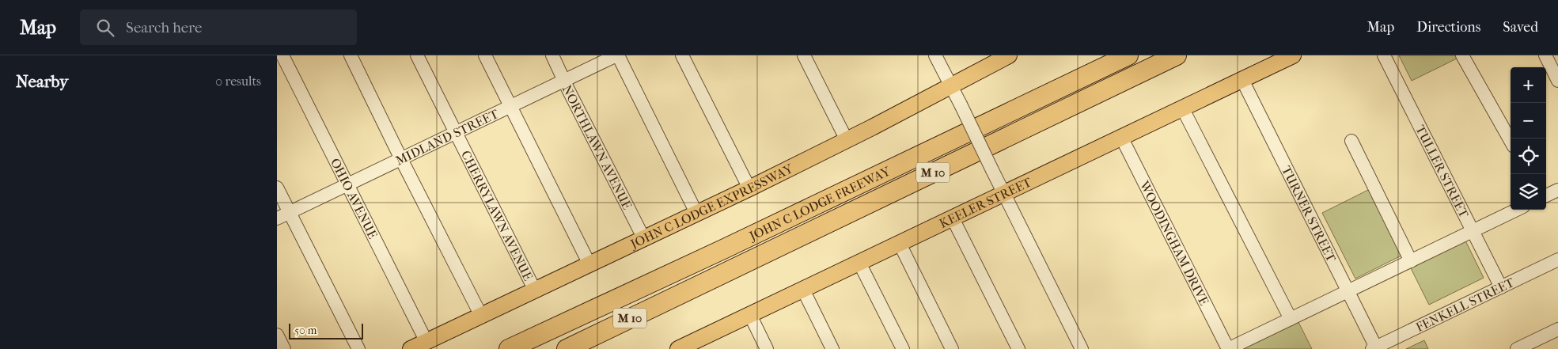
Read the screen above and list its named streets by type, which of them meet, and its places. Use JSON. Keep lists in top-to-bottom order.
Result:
{
  "streets": {
    "highway": ["M 10", "JOHN C LODGE FREEWAY"],
    "main road": ["KEELER STREET", "JOHN C LODGE EXPRESSWAY"],
    "street": [
      "MIDLAND STREET",
      "NORTHLAWN AVENUE",
      "TULLER STREET",
      "OHIO AVENUE",
      "TURNER STREET",
      "CHERRYLAWN AVENUE",
      "WOODINGHAM DRIVE",
      "FENKELL STREET"
    ]
  },
  "crossings": [
    ["MIDLAND STREET", "NORTHLAWN AVENUE"],
    ["MIDLAND STREET", "OHIO AVENUE"],
    ["MIDLAND STREET", "CHERRYLAWN AVENUE"],
    ["NORTHLAWN AVENUE", "JOHN C LODGE EXPRESSWAY"],
    ["TULLER STREET", "FENKELL STREET"],
    ["OHIO AVENUE", "JOHN C LODGE EXPRESSWAY"],
    ["KEELER STREET", "TURNER STREET"],
    ["KEELER STREET", "WOODINGHAM DRIVE"],
    ["JOHN C LODGE EXPRESSWAY", "CHERRYLAWN AVENUE"],
    ["TURNER STREET", "FENKELL STREET"]
  ],
  "scale_bar": "50 m",
  "page": {
    "header": "Map",
    "search": "Search here",
    "nav": ["Map", "Directions", "Saved"],
    "heading": ["Nearby", "0 results"],
    "map_buttons": ["+", "−"],
    "scale": "50 m"
  }
}
